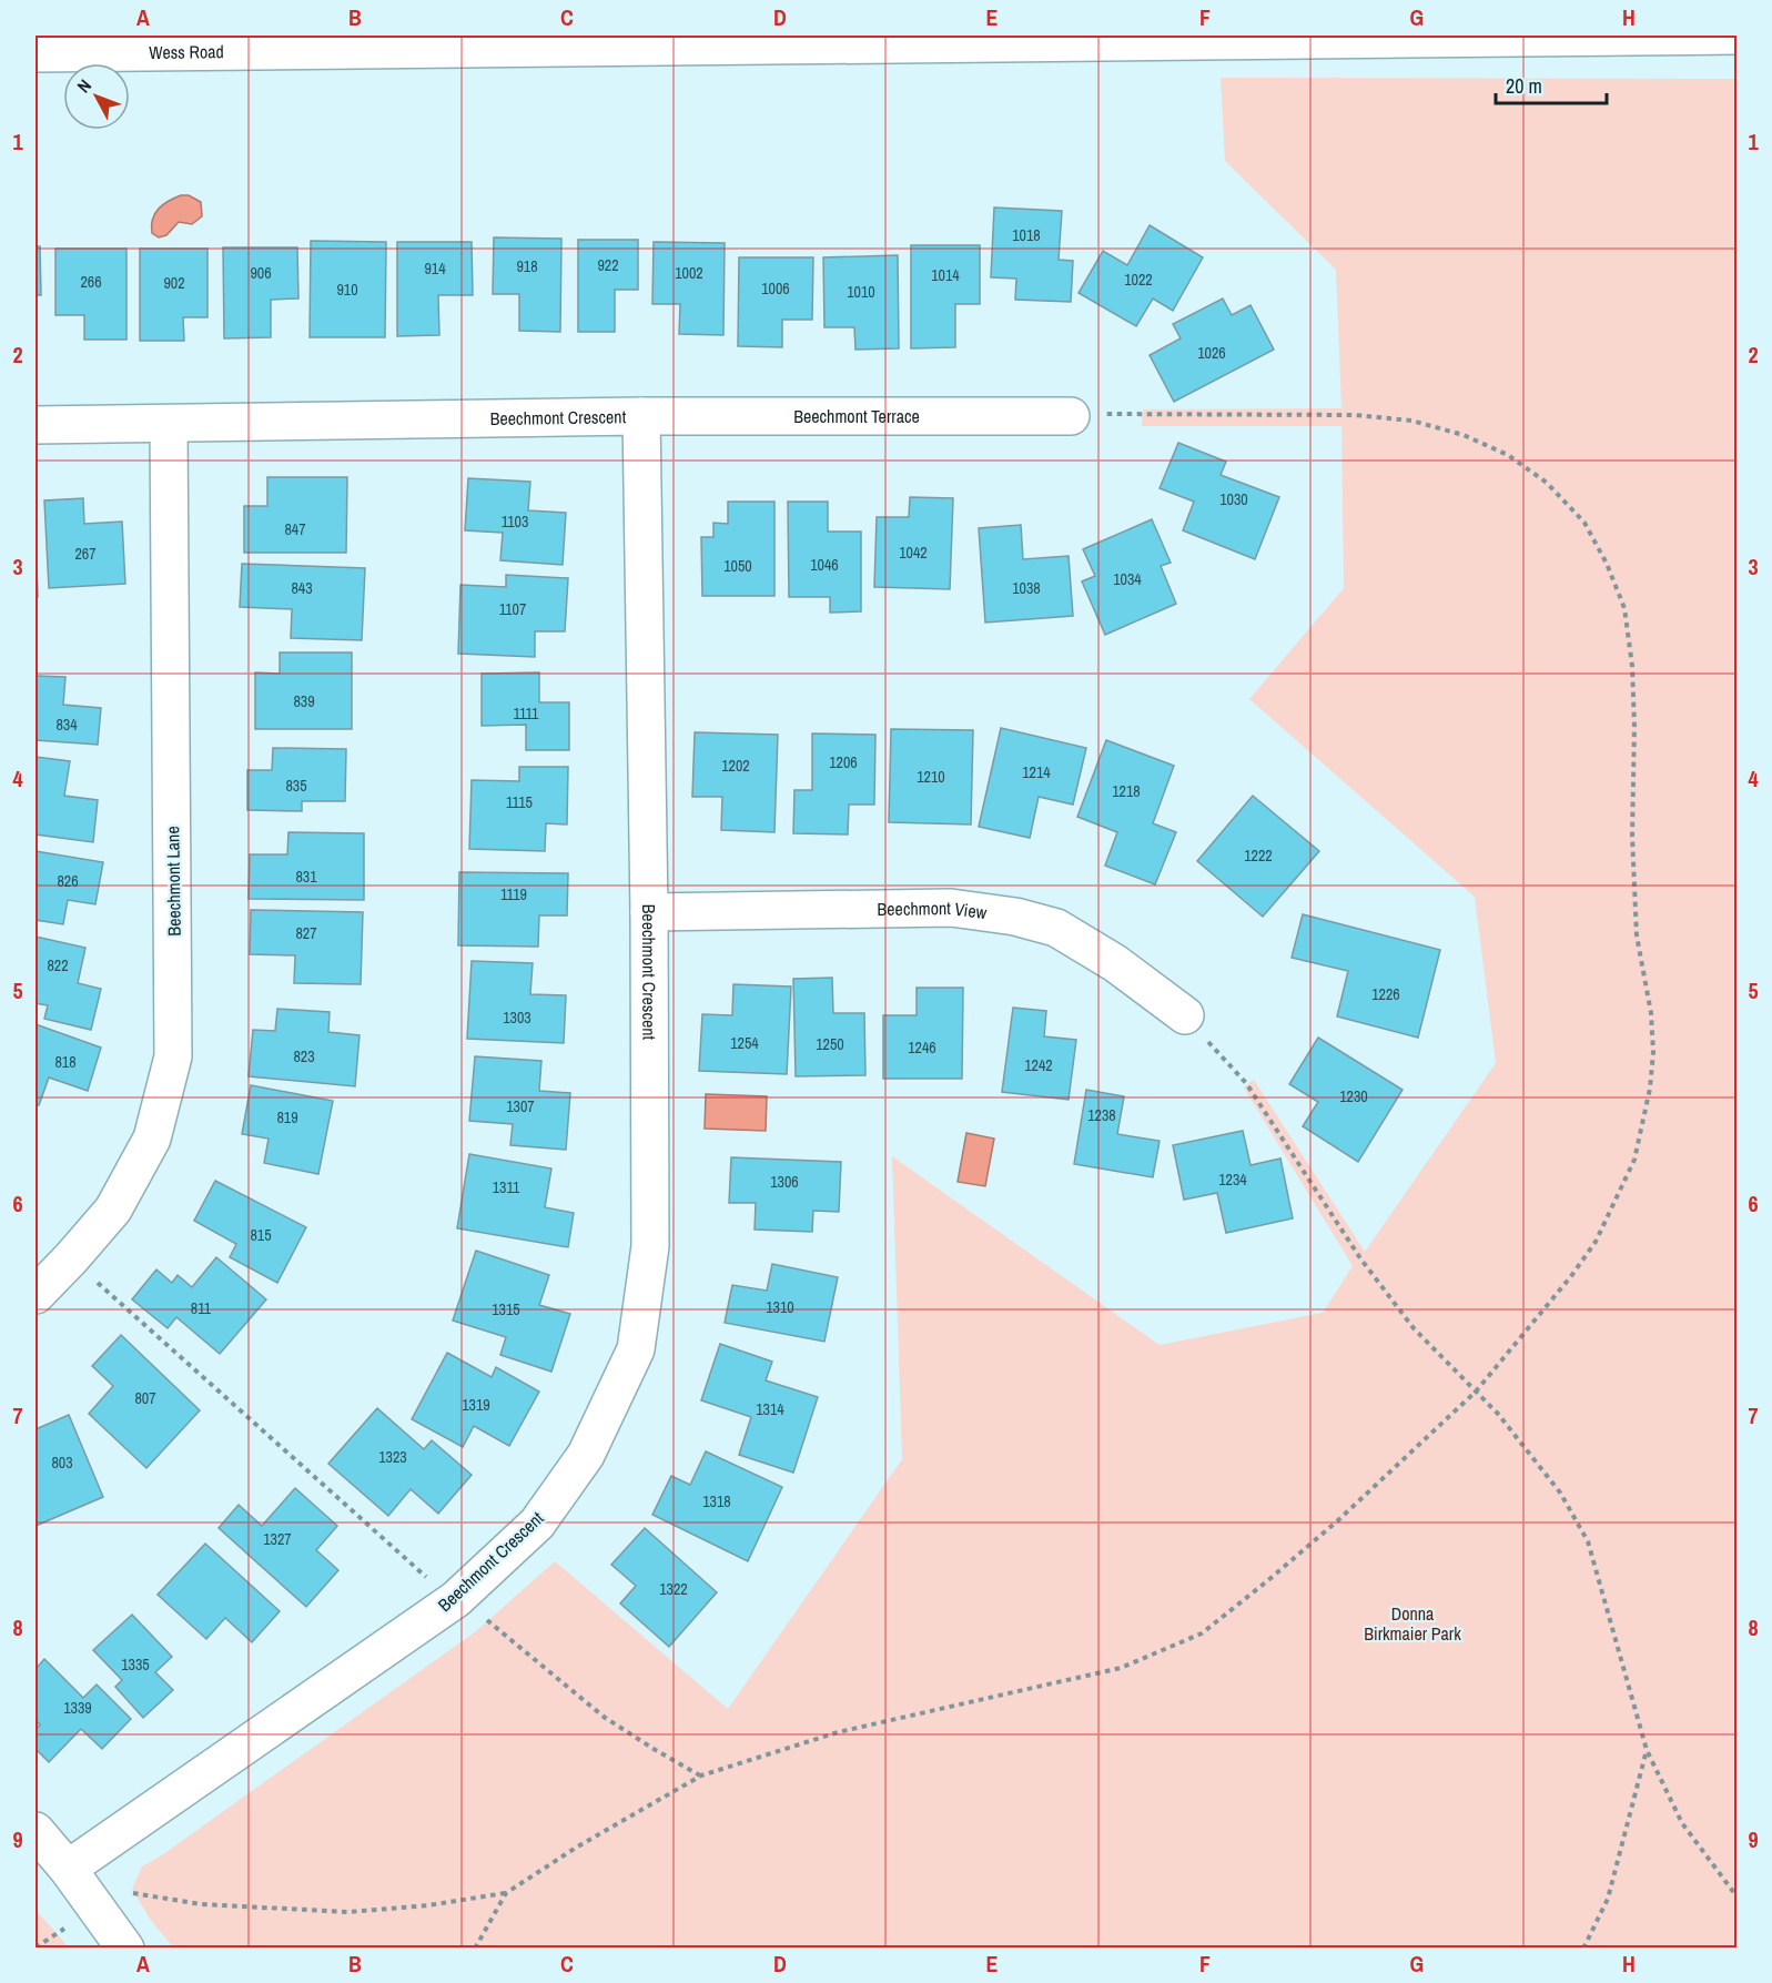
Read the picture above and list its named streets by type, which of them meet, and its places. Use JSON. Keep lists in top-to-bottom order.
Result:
{
  "streets": {
    "street": [
      "Wess Road",
      "Beechmont Terrace",
      "Beechmont Crescent",
      "Beechmont Lane",
      "Beechmont View"
    ]
  },
  "crossings": [
    ["Beechmont Terrace", "Beechmont Crescent"],
    ["Beechmont Crescent", "Beechmont Lane"],
    ["Beechmont Crescent", "Beechmont View"]
  ],
  "parks": ["Donna Birkmaier Park"],
  "house_numbers": [
    "1018",
    "922",
    "918",
    "914",
    "906",
    "1002",
    "1014",
    "1022",
    "266",
    "902",
    "1006",
    "910",
    "1010",
    "1026",
    "1030",
    "1103",
    "847",
    "1042",
    "267",
    "1046",
    "1050",
    "1034",
    "843",
    "1038",
    "1107",
    "839",
    "1111",
    "834",
    "1206",
    "1202",
    "1214",
    "1210",
    "835",
    "1218",
    "1115",
    "1222",
    "831",
    "826",
    "1119",
    "827",
    "822",
    "1226",
    "1303",
    "1254",
    "1250",
    "1246",
    "823",
    "818",
    "1242",
    "1230",
    "1307",
    "1238",
    "819",
    "1234",
    "1306",
    "1311",
    "815",
    "1310",
    "811",
    "1315",
    "807",
    "1319",
    "1314",
    "1323",
    "803",
    "1318",
    "1327",
    "1322",
    "1335",
    "1339"
  ],
  "scale_bar": "20 m",
  "north": "top left",
  "grid": {
    "columns": [
      "A",
      "B",
      "C",
      "D",
      "E",
      "F",
      "G",
      "H"
    ],
    "rows": [
      "1",
      "2",
      "3",
      "4",
      "5",
      "6",
      "7",
      "8",
      "9"
    ]
  }
}
